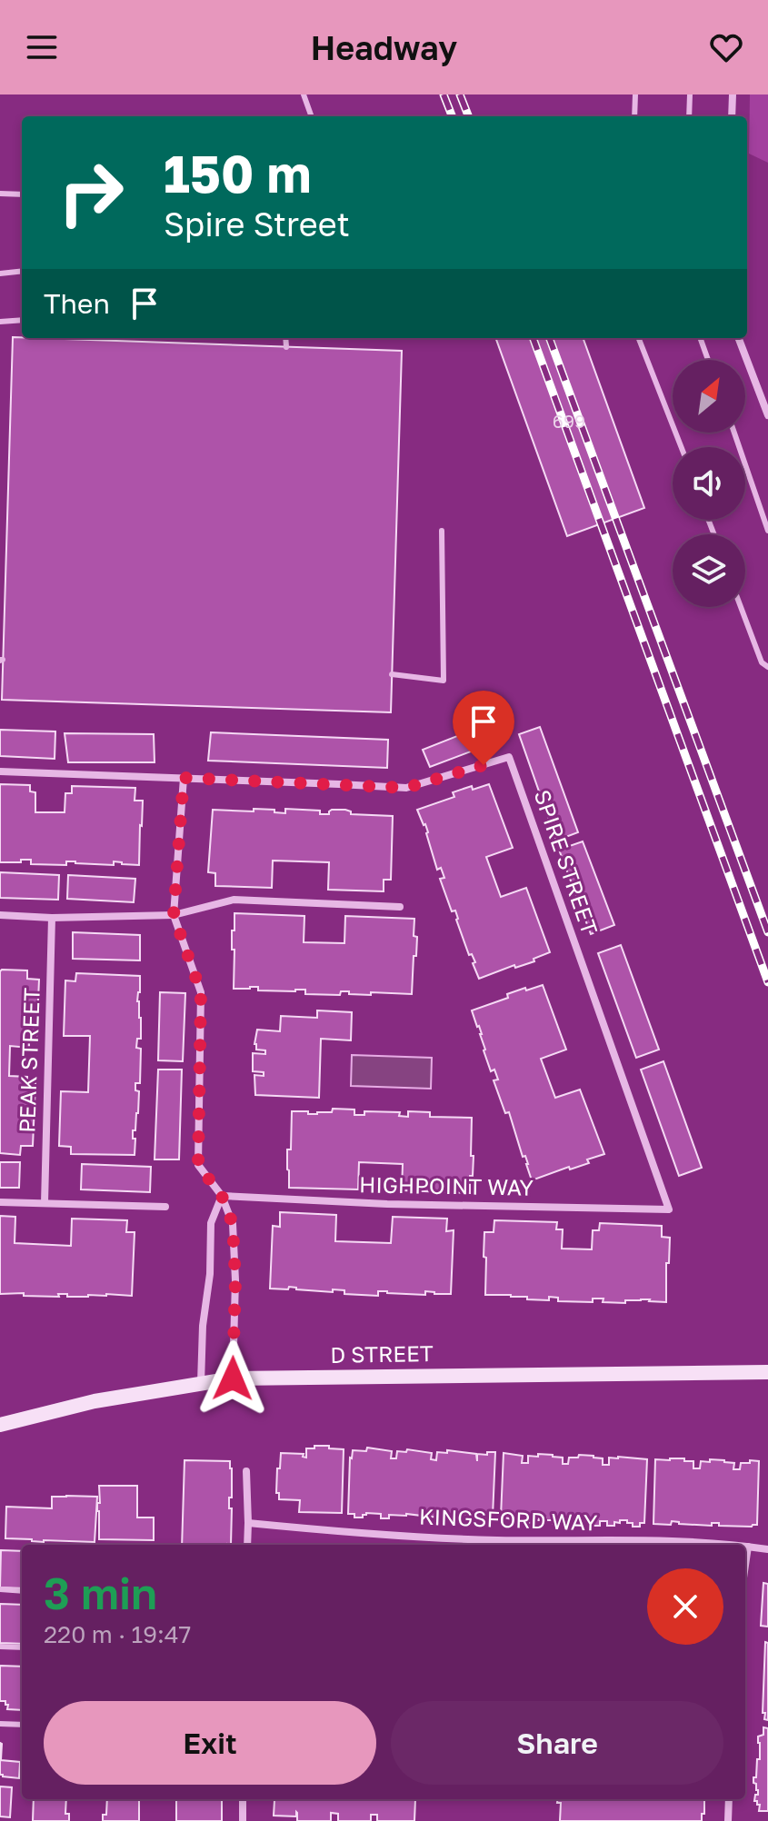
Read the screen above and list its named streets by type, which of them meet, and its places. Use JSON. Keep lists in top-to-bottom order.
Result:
{
  "streets": {
    "main road": ["D STREET"],
    "street": [
      "SPIRE STREET",
      "PEAK STREET",
      "HIGHPOINT WAY",
      "KINGSFORD WAY"
    ]
  },
  "crossings": [
    ["SPIRE STREET", "HIGHPOINT WAY"]
  ],
  "house_numbers": ["699"],
  "north": "top right",
  "page": {
    "header": "Headway",
    "turn": ["150 m", "Spire Street"],
    "then": "Then",
    "heading": ["3 min", "220 m · 19:47"],
    "buttons": ["Exit", "Share"]
  }
}
